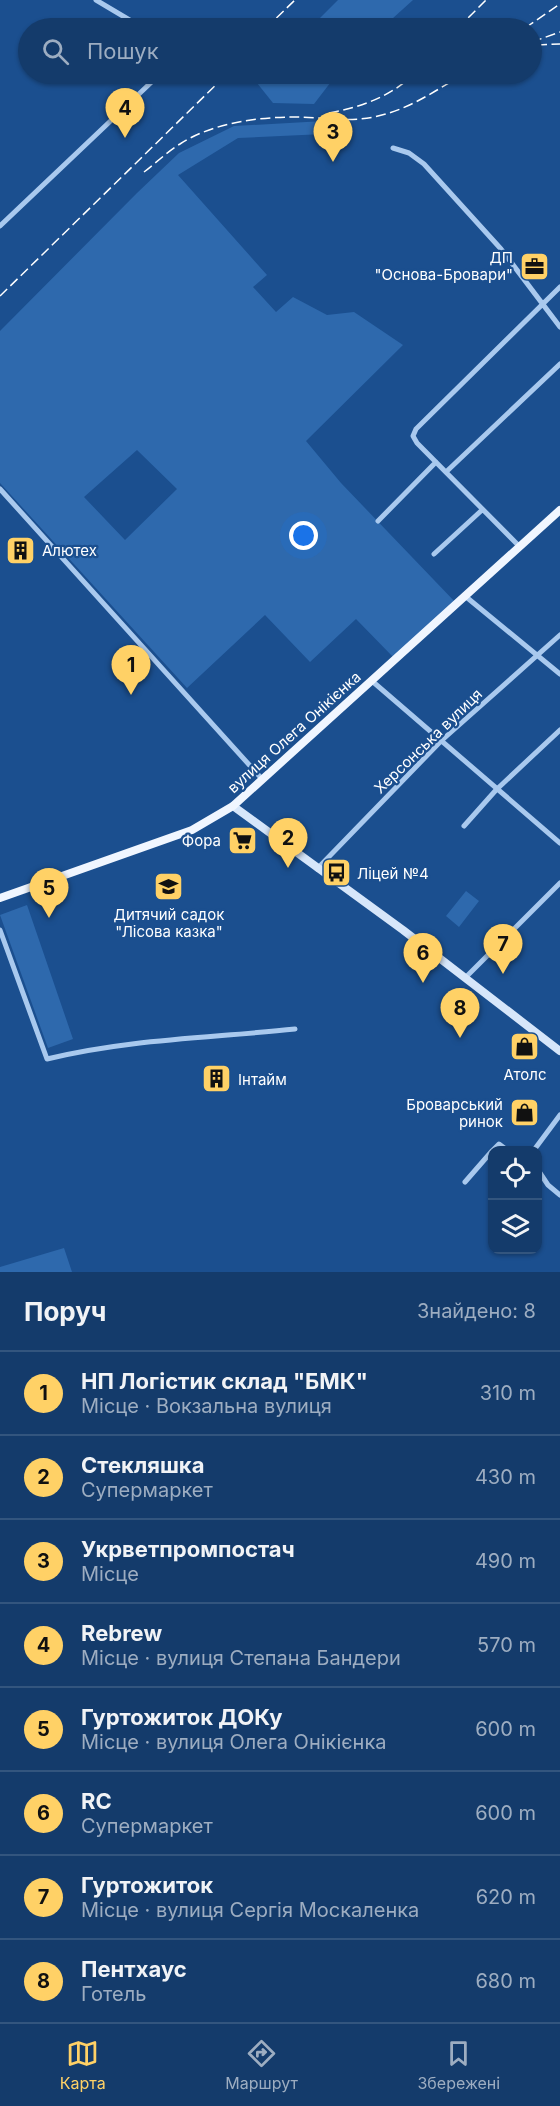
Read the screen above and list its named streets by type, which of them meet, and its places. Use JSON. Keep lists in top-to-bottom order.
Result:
{
  "streets": {
    "main road": ["вулиця Олега Онікієнка"],
    "street": ["Херсонська вулиця"]
  },
  "places": {
    "office": ["ДП \"Основа-Бровари\""],
    "building": ["Алютех", "Інтайм"],
    "supermarket": ["Фора"],
    "bus stop": ["Ліцей №4"],
    "school or university": ["Дитячий садок \"Лісова казка\""],
    "shop": ["Атолс", "Броварський ринок"]
  },
  "page": {
    "search": "Пошук",
    "pins": [
      "4",
      "3",
      "1",
      "2",
      "5",
      "7",
      "6",
      "8"
    ],
    "heading": ["Поруч", "Знайдено: 8"],
    "list": [
      {
        "mark": "1",
        "name": "НП Логістик склад \"БМК\"",
        "note": "Місце · Вокзальна вулиця",
        "value": "310 m"
      },
      {
        "mark": "2",
        "name": "Стекляшка",
        "note": "Супермаркет",
        "value": "430 m"
      },
      {
        "mark": "3",
        "name": "Укрветпромпостач",
        "note": "Місце",
        "value": "490 m"
      },
      {
        "mark": "4",
        "name": "Rebrew",
        "note": "Місце · вулиця Степана Бандери",
        "value": "570 m"
      },
      {
        "mark": "5",
        "name": "Гуртожиток ДОКу",
        "note": "Місце · вулиця Олега Онікієнка",
        "value": "600 m"
      },
      {
        "mark": "6",
        "name": "RC",
        "note": "Супермаркет",
        "value": "600 m"
      },
      {
        "mark": "7",
        "name": "Гуртожиток",
        "note": "Місце · вулиця Сергія Москаленка",
        "value": "620 m"
      },
      {
        "mark": "8",
        "name": "Пентхаус",
        "note": "Готель",
        "value": "680 m"
      }
    ],
    "nav": ["Карта", "Маршрут", "Збережені"]
  }
}
